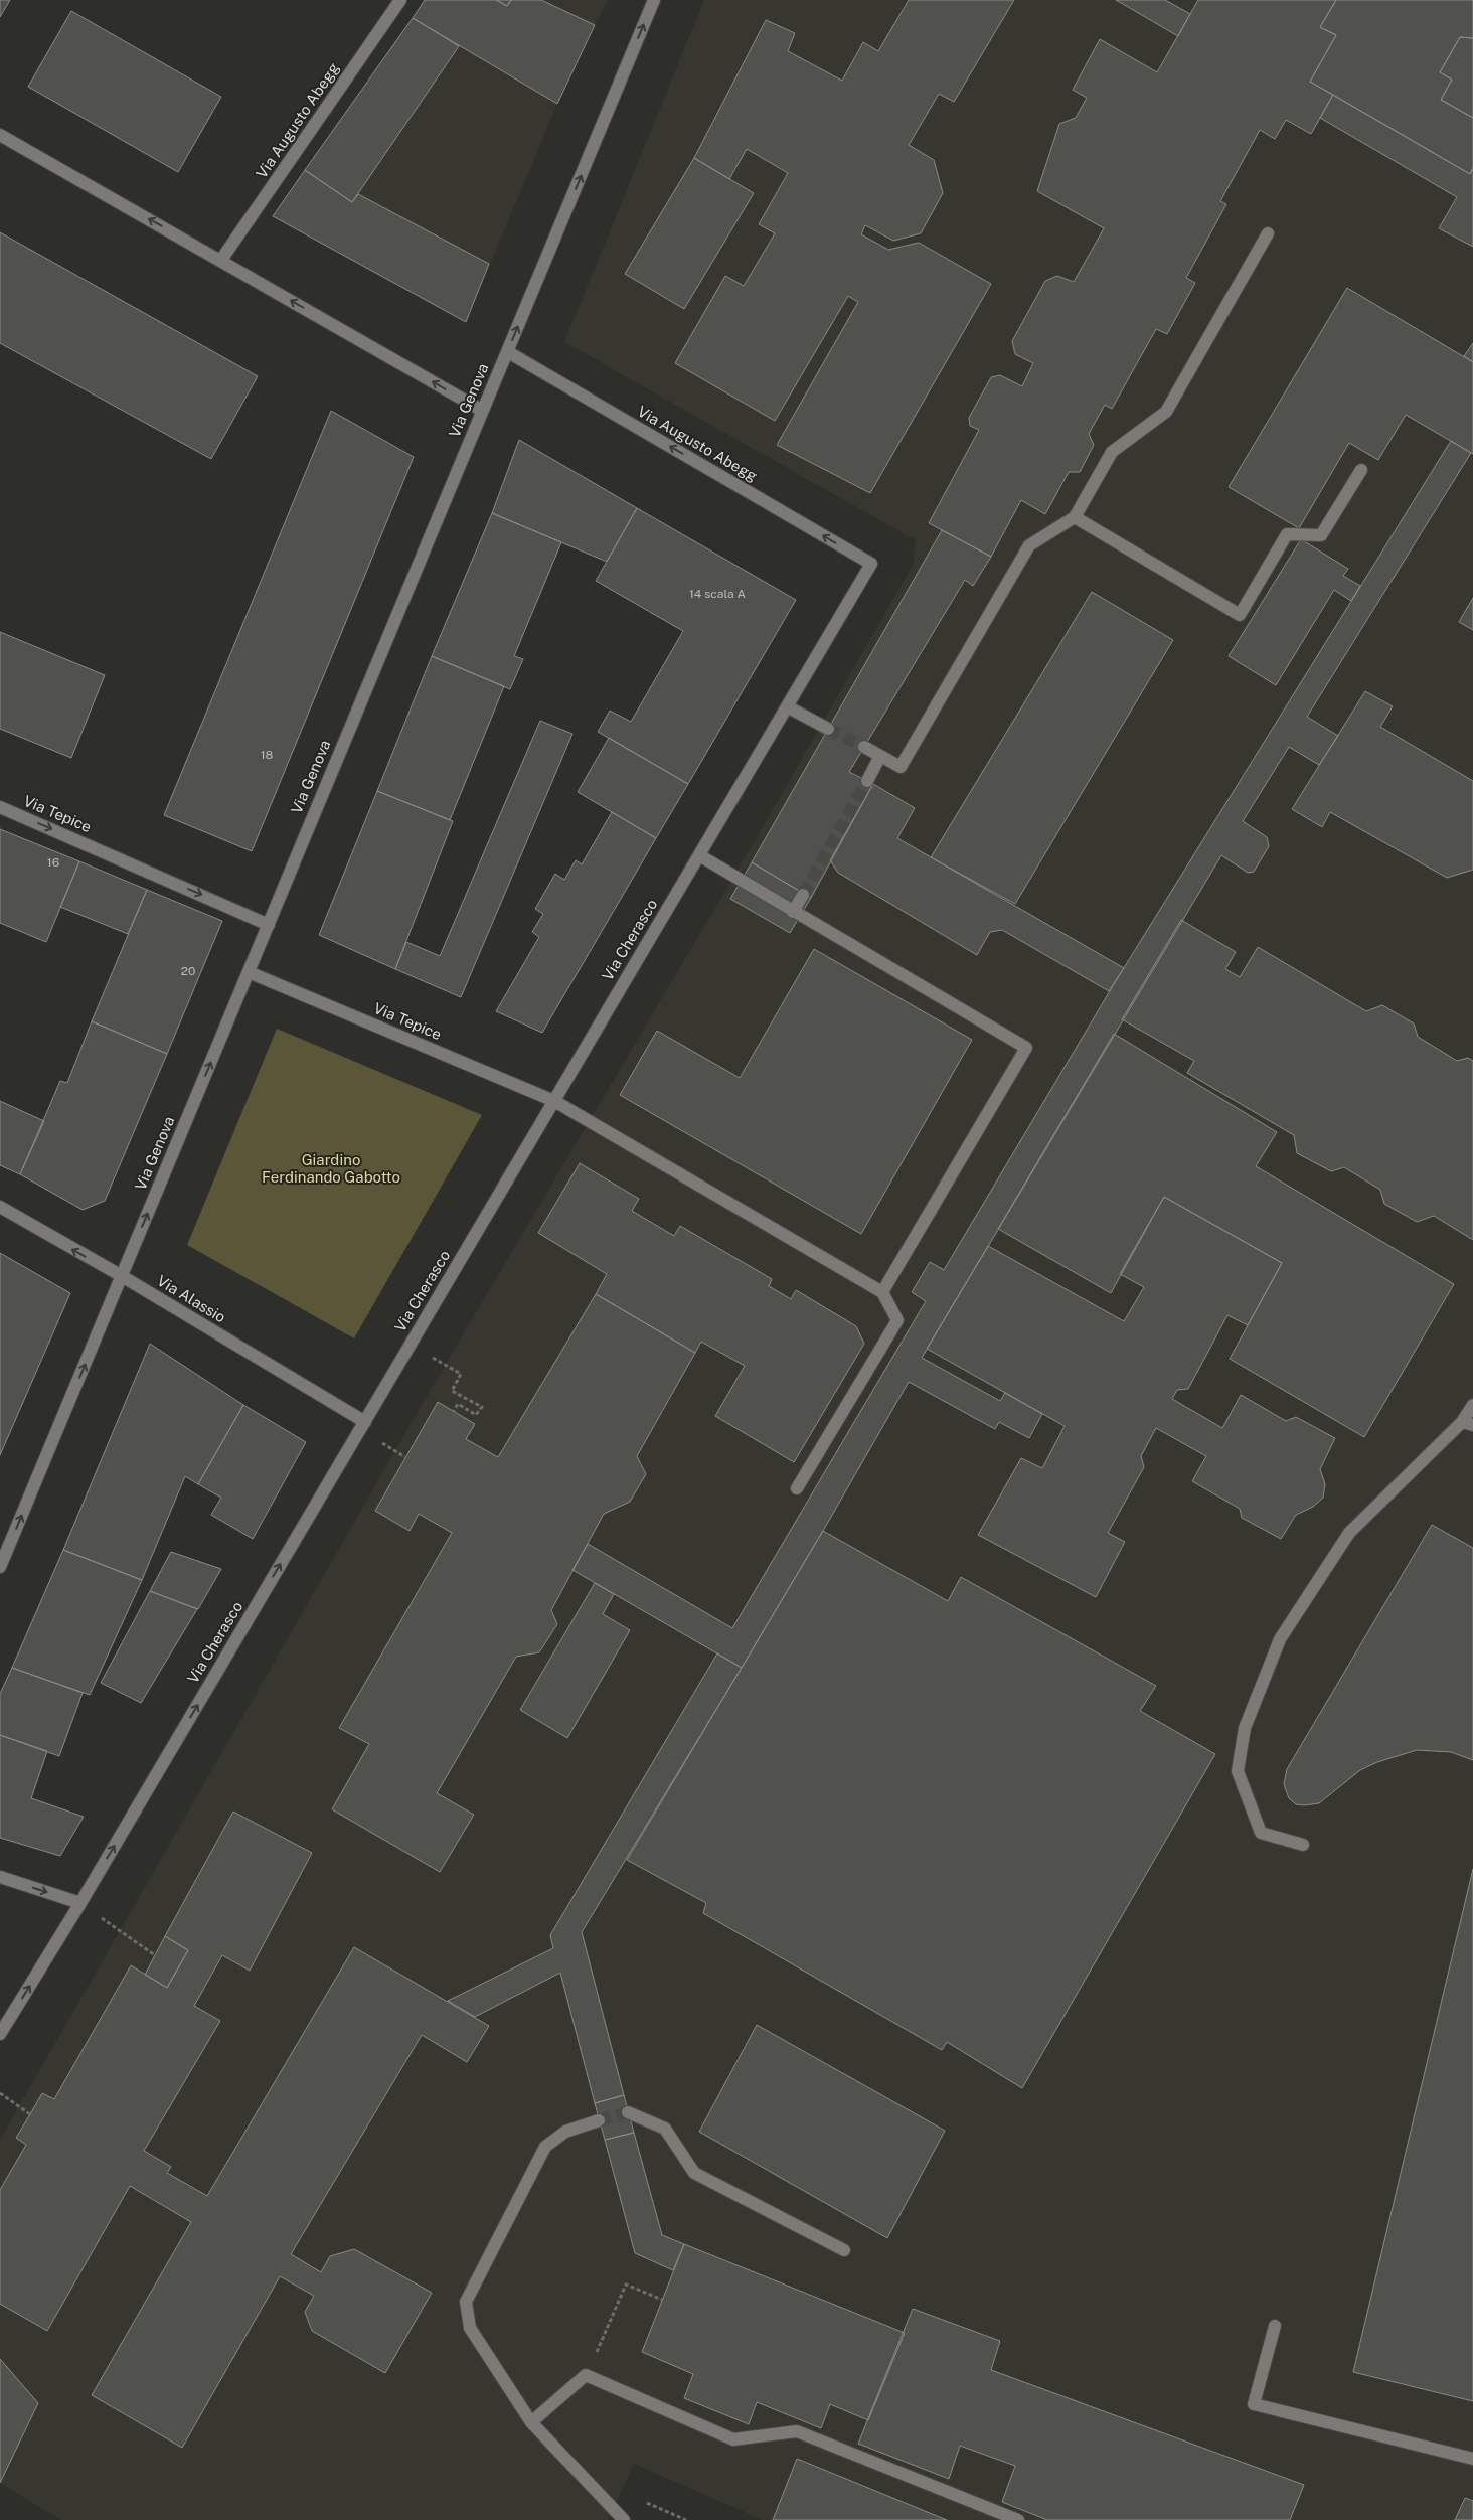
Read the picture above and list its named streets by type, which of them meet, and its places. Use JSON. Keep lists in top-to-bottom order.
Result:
{
  "streets": {
    "street": [
      "Via Augusto Abegg",
      "Via Genova",
      "Via Tepice",
      "Via Cherasco",
      "Via Alassio"
    ]
  },
  "crossings": [
    ["Via Augusto Abegg", "Via Genova"],
    ["Via Augusto Abegg", "Via Cherasco"],
    ["Via Genova", "Via Tepice"],
    ["Via Genova", "Via Alassio"],
    ["Via Tepice", "Via Cherasco"],
    ["Via Cherasco", "Via Alassio"]
  ],
  "one_way": ["Via Augusto Abegg", "Via Genova", "Via Cherasco"],
  "parks": ["Giardino Ferdinando Gabotto"],
  "house_numbers": [
    "14 scala A",
    "18",
    "16",
    "20"
  ]
}
